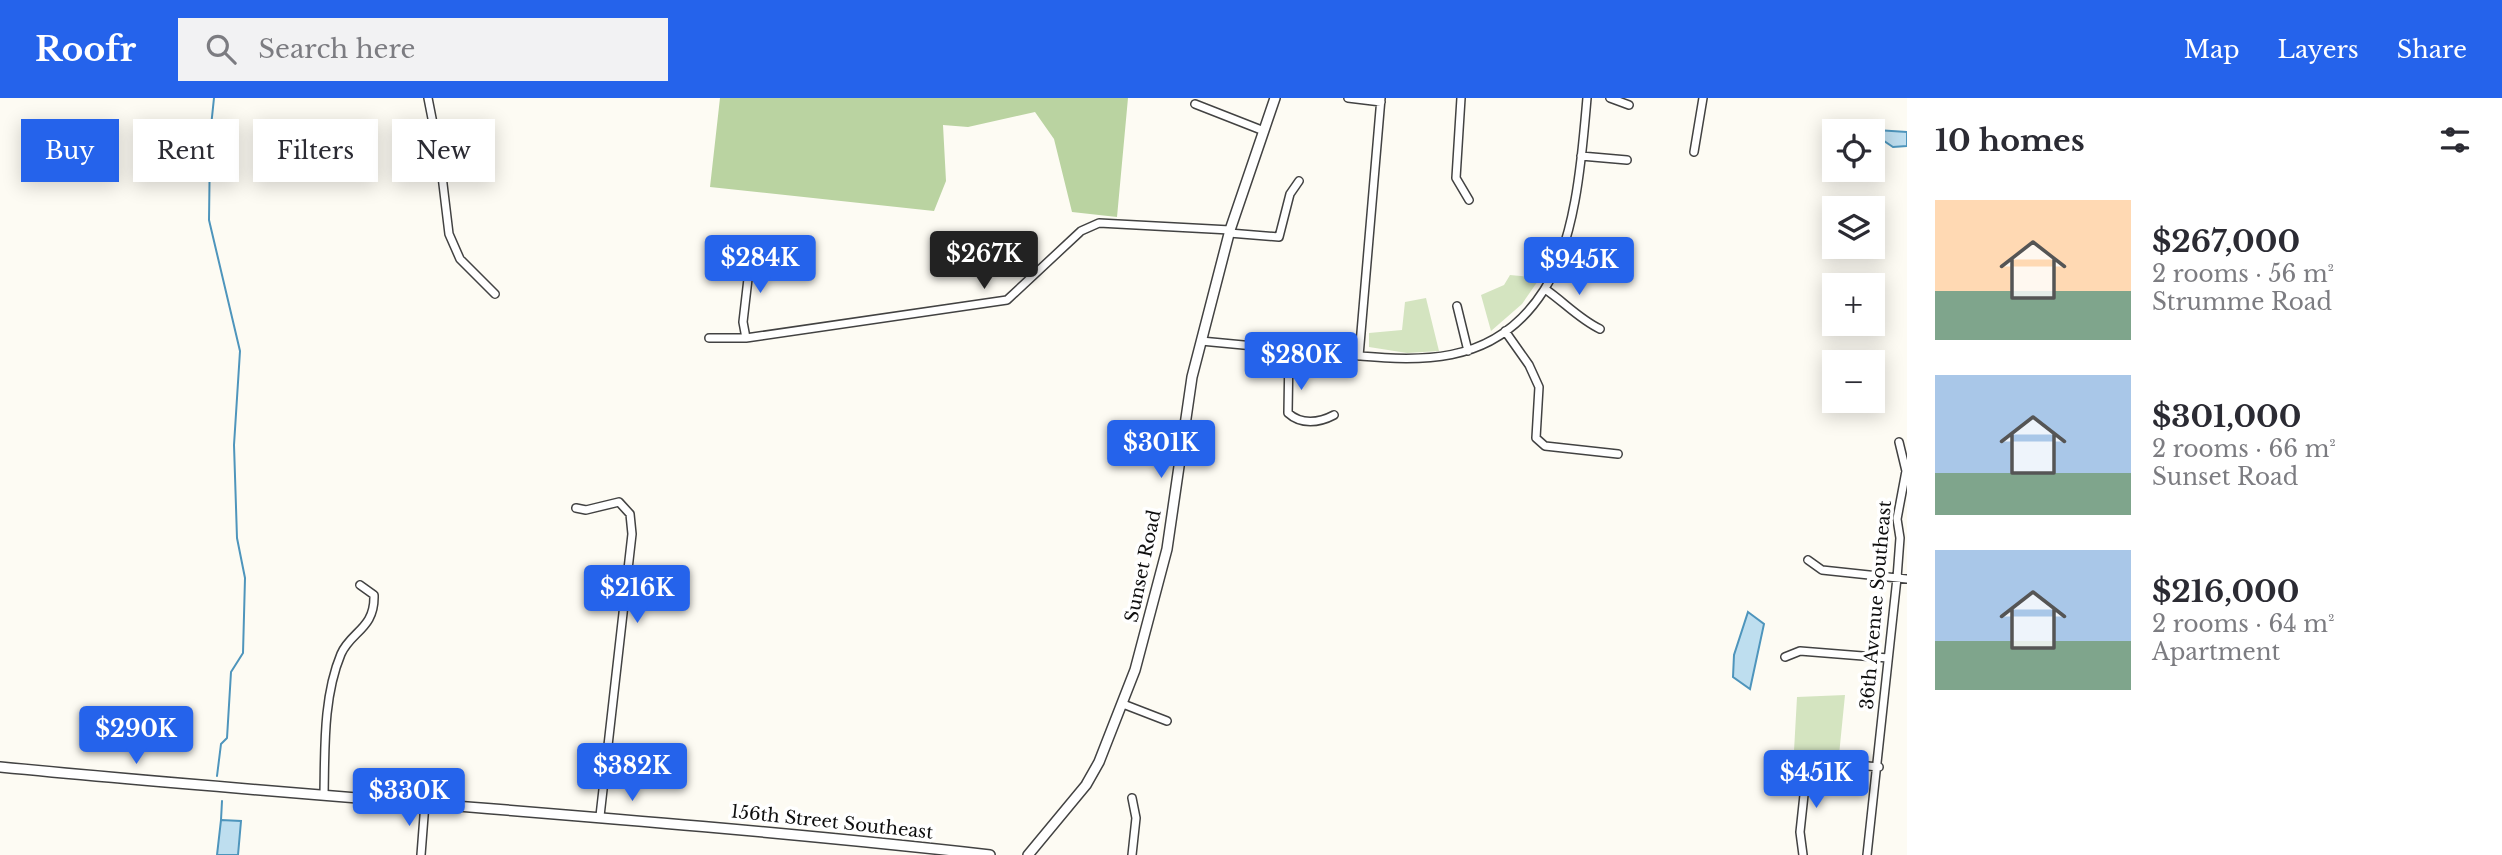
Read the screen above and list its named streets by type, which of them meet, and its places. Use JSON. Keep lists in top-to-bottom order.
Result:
{
  "streets": {
    "street": ["Sunset Road", "36th Avenue Southeast", "156th Street Southeast"]
  },
  "page": {
    "header": "Roofr",
    "search": "Search here",
    "nav": ["Map", "Layers", "Share"],
    "heading": "10 homes",
    "map_buttons": ["+", "−"],
    "chip": [
      "Buy",
      "Rent",
      "Filters",
      "New"
    ],
    "list": [
      {
        "name": "$267,000",
        "note": "2 rooms · 56 m² · Strumme Road"
      },
      {
        "name": "$301,000",
        "note": "2 rooms · 66 m² · Sunset Road"
      },
      {
        "name": "$216,000",
        "note": "2 rooms · 64 m² · Apartment"
      }
    ],
    "price": [
      "$267K",
      "$284K",
      "$945K",
      "$280K",
      "$301K",
      "$216K",
      "$290K",
      "$382K",
      "$451K",
      "$330K"
    ]
  }
}
